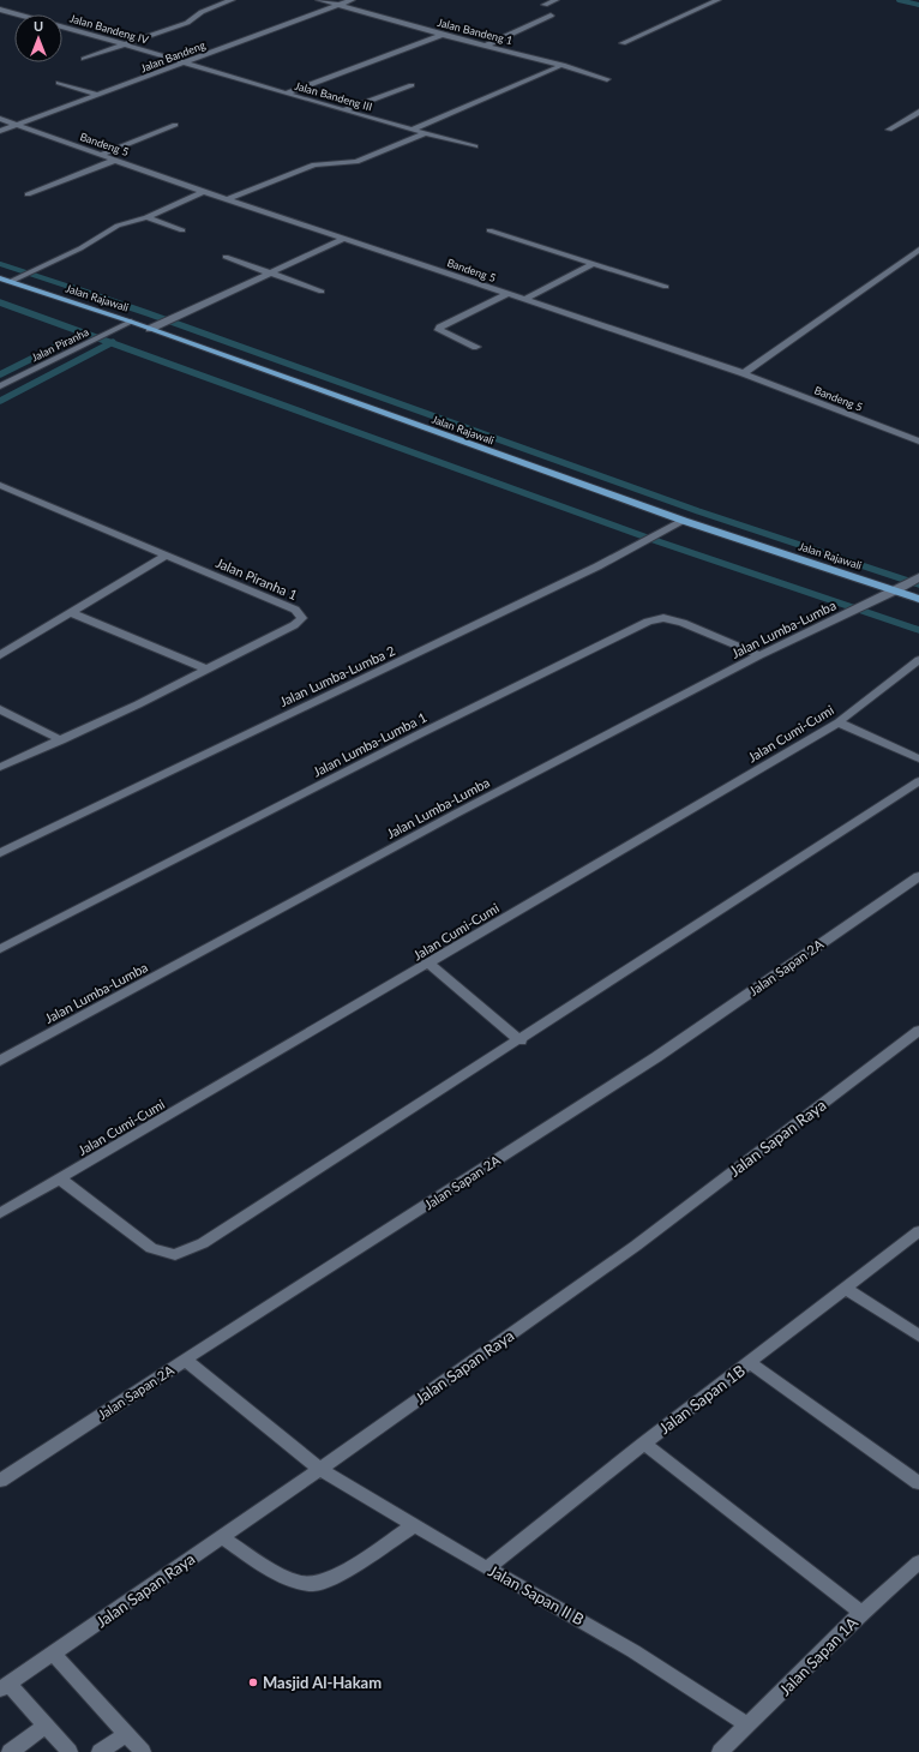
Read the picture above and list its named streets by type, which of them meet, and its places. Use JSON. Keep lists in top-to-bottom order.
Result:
{
  "streets": {
    "main road": ["Jalan Rajawali"],
    "street": [
      "Jalan Bandeng IV",
      "Jalan Bandeng 1",
      "Jalan Bandeng",
      "Jalan Bandeng III",
      "Bandeng 5",
      "Jalan Piranha",
      "Jalan Piranha 1",
      "Jalan Lumba-Lumba",
      "Jalan Lumba-Lumba 2",
      "Jalan Cumi-Cumi",
      "Jalan Lumba-Lumba 1",
      "Jalan Sapan 2A",
      "Jalan Sapan Raya",
      "Jalan Sapan 1B",
      "Jalan Sapan II B",
      "Jalan Sapan 1A"
    ]
  },
  "crossings": [
    ["Jalan Bandeng IV", "Jalan Bandeng"],
    ["Jalan Bandeng IV", "Jalan Bandeng III"],
    ["Jalan Bandeng 1", "Jalan Bandeng"],
    ["Jalan Bandeng", "Jalan Bandeng III"],
    ["Jalan Bandeng", "Bandeng 5"],
    ["Jalan Rajawali", "Jalan Piranha"],
    ["Jalan Rajawali", "Jalan Lumba-Lumba"],
    ["Jalan Rajawali", "Jalan Lumba-Lumba 2"],
    ["Jalan Lumba-Lumba", "Jalan Lumba-Lumba 1"],
    ["Jalan Sapan 2A", "Jalan Sapan II B"],
    ["Jalan Sapan Raya", "Jalan Sapan II B"],
    ["Jalan Sapan 1B", "Jalan Sapan II B"],
    ["Jalan Sapan II B", "Jalan Sapan 1A"]
  ],
  "places": ["Masjid Al-Hakam"],
  "north": "top"
}
